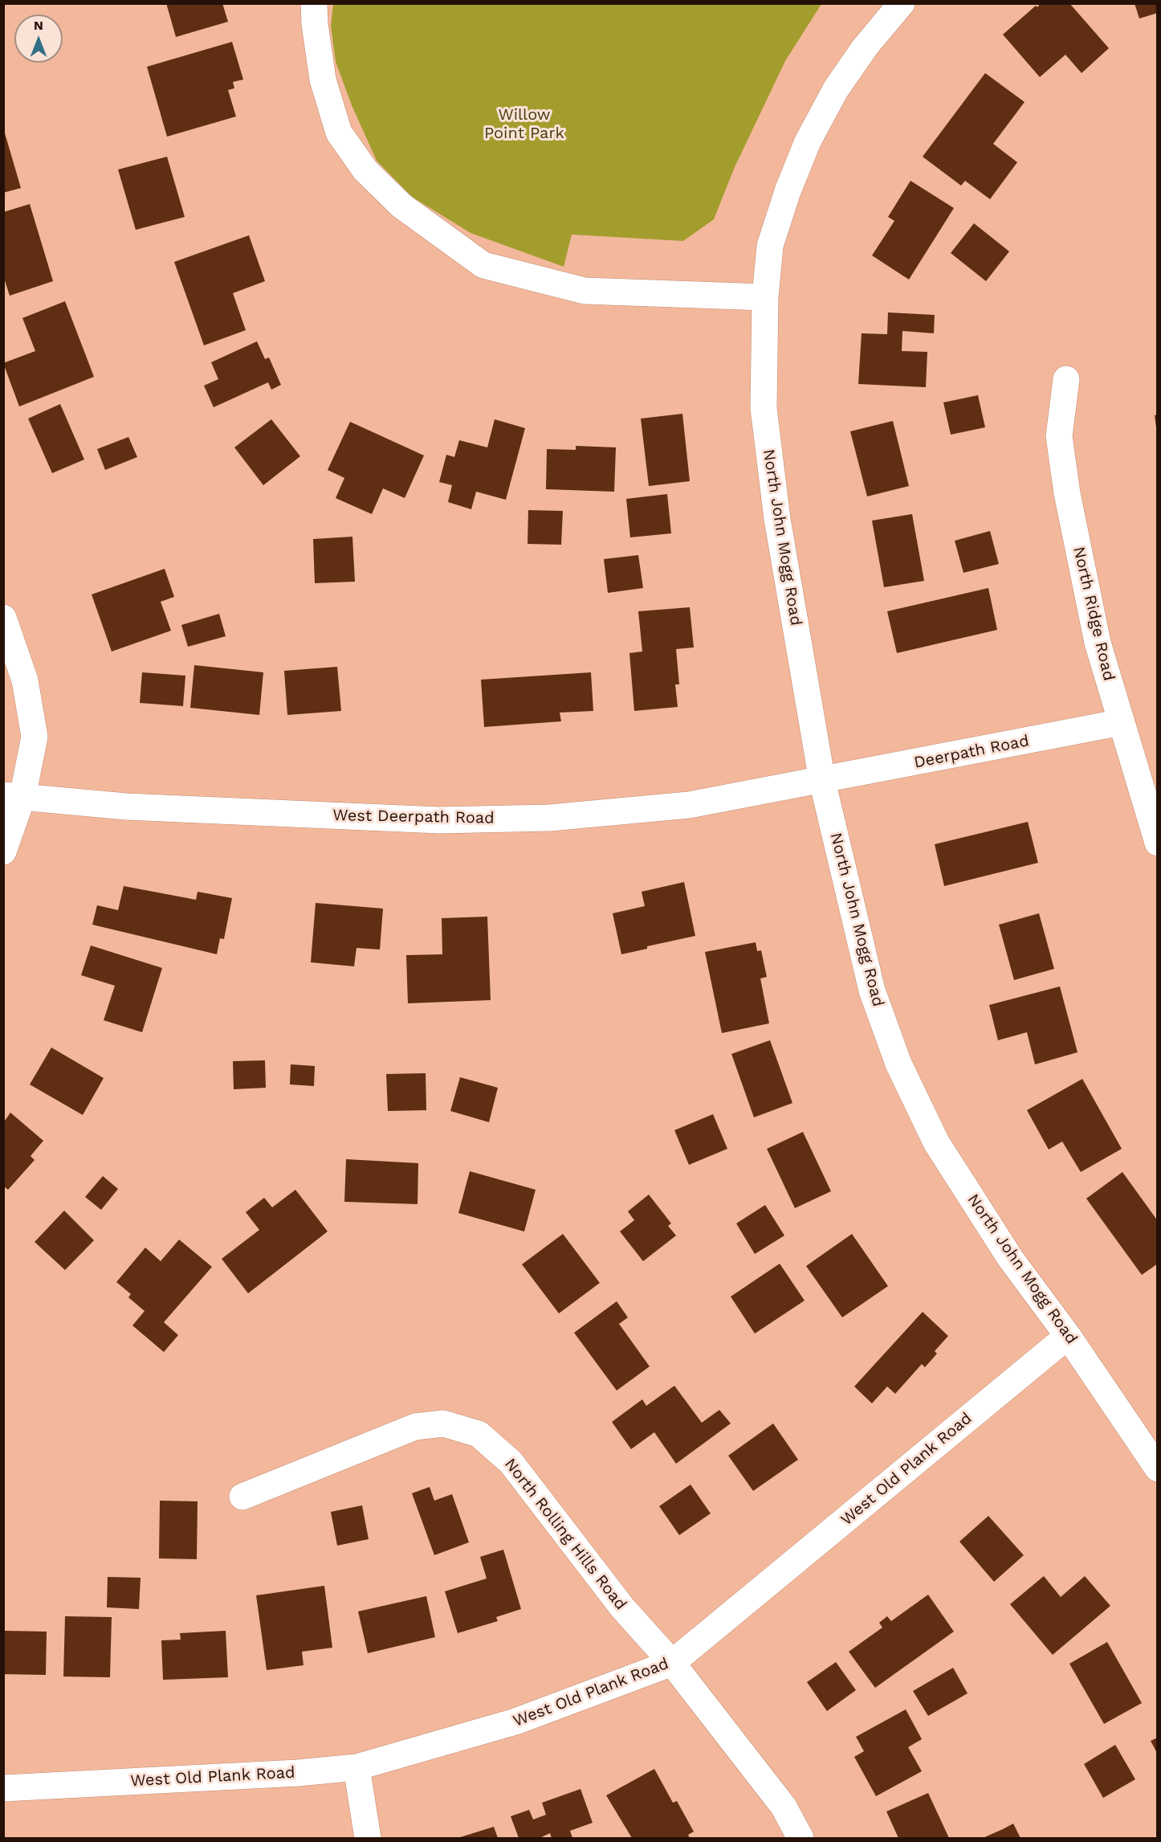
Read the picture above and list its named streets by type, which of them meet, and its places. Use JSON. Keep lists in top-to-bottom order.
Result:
{
  "streets": {
    "street": [
      "North John Mogg Road",
      "North Ridge Road",
      "Deerpath Road",
      "West Deerpath Road",
      "West Old Plank Road",
      "North Rolling Hills Road"
    ]
  },
  "crossings": [
    ["North John Mogg Road", "Deerpath Road"],
    ["North John Mogg Road", "West Deerpath Road"],
    ["North John Mogg Road", "West Old Plank Road"],
    ["North Ridge Road", "Deerpath Road"],
    ["Deerpath Road", "West Deerpath Road"],
    ["West Old Plank Road", "North Rolling Hills Road"]
  ],
  "parks": ["Willow Point Park"],
  "north": "top"
}
